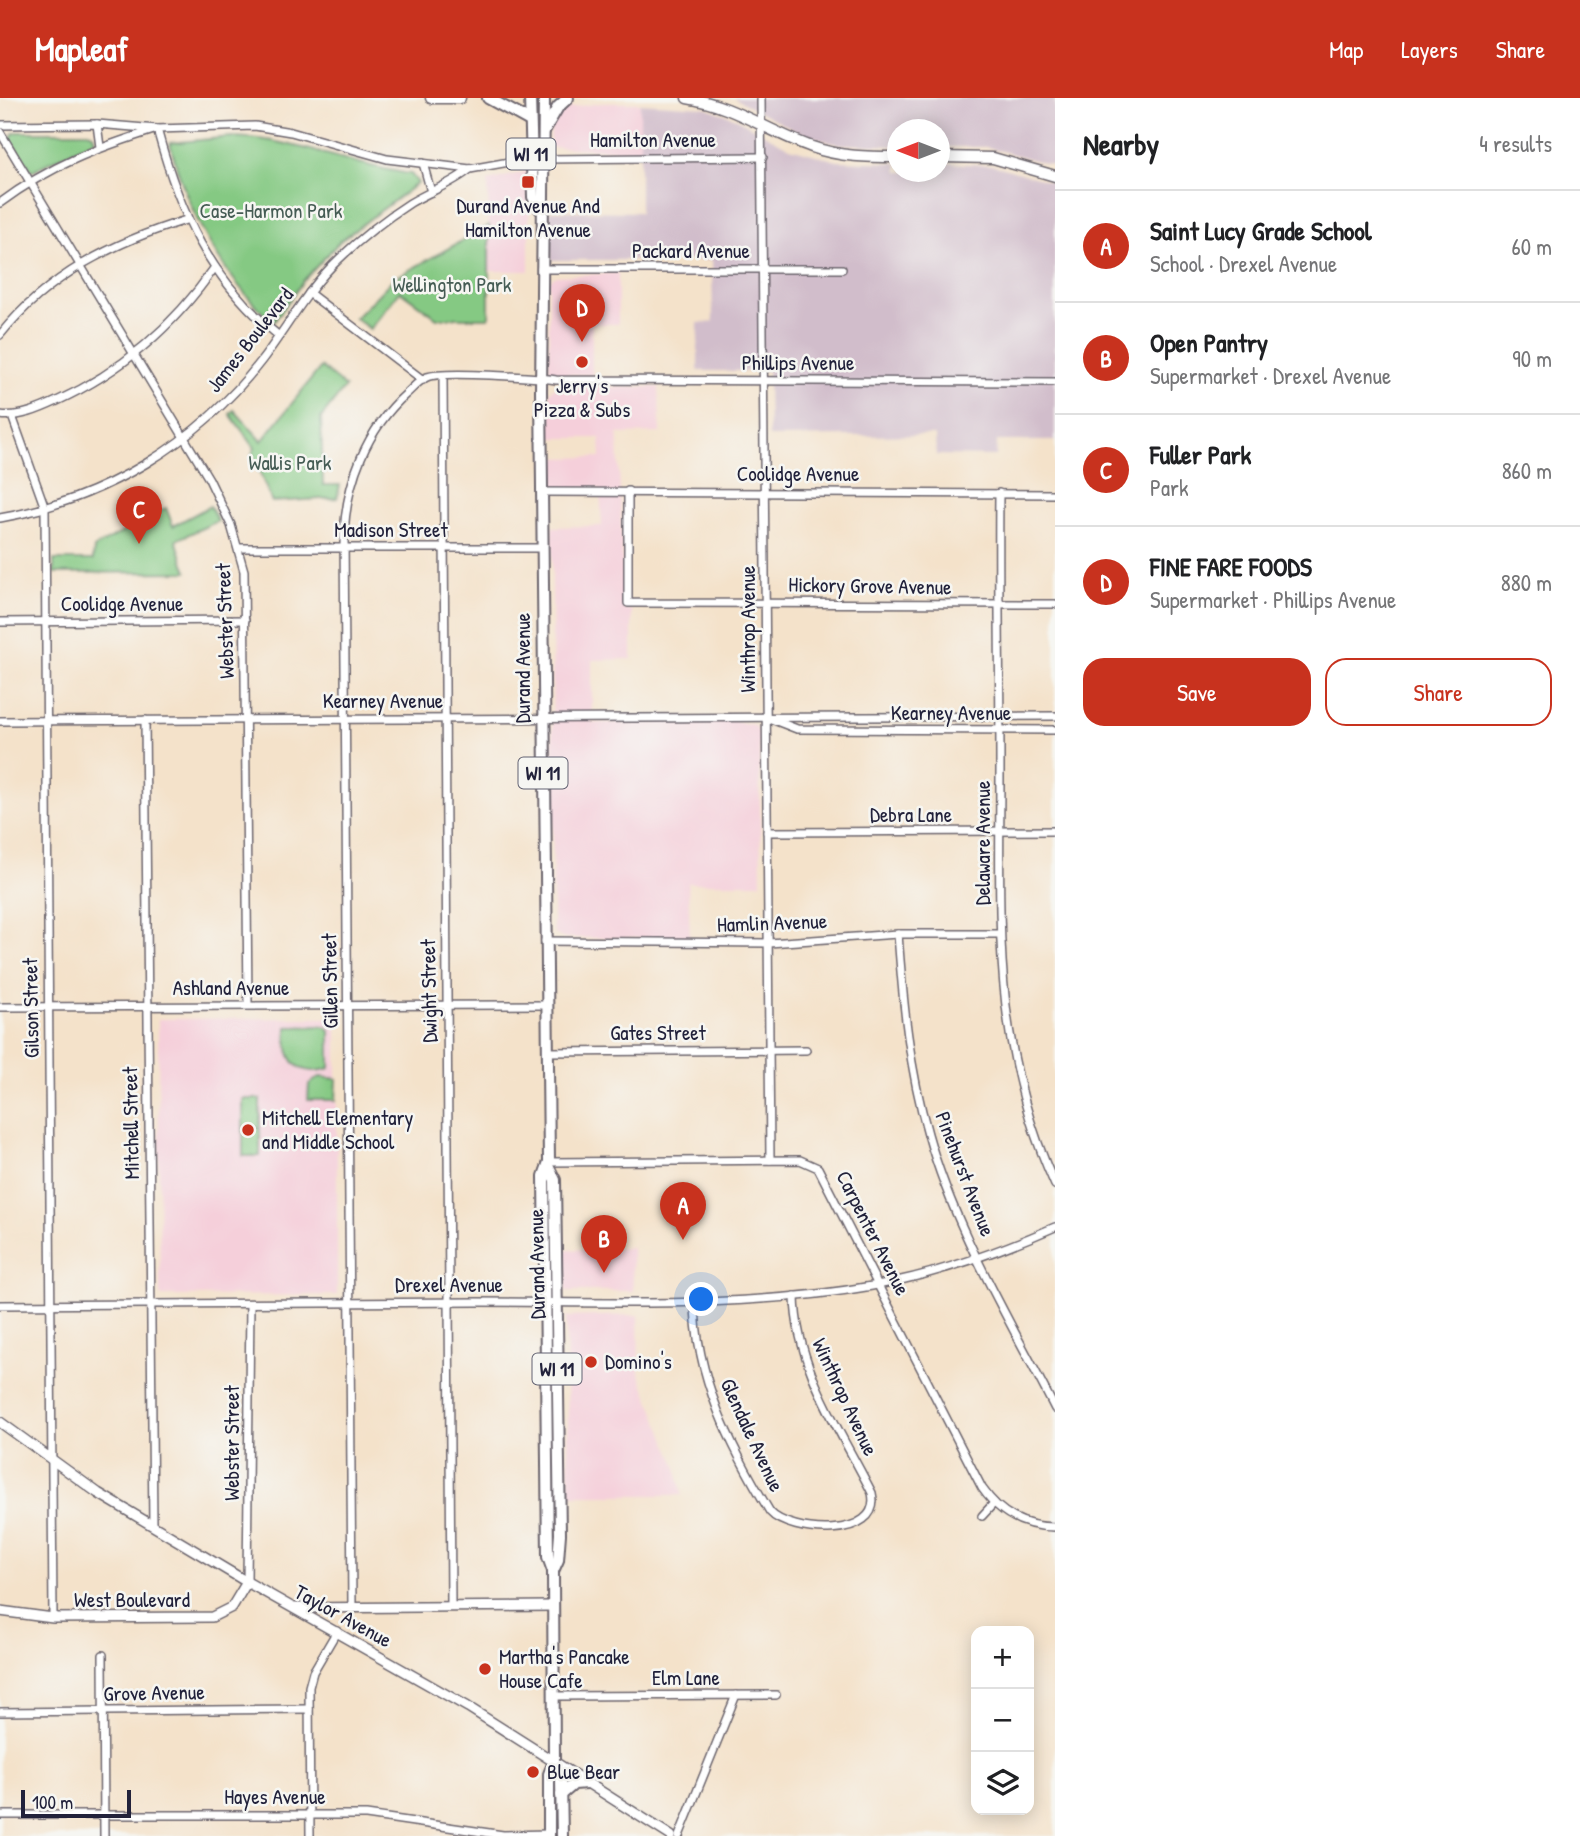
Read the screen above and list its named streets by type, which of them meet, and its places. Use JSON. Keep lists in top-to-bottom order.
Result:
{
  "streets": {
    "main road": ["WI 11", "Durand Avenue"],
    "street": [
      "Hamilton Avenue",
      "Packard Avenue",
      "James Boulevard",
      "Phillips Avenue",
      "Coolidge Avenue",
      "Madison Street",
      "Hickory Grove Avenue",
      "Webster Street",
      "Winthrop Avenue",
      "Kearney Avenue",
      "Debra Lane",
      "Delaware Avenue",
      "Hamlin Avenue",
      "Gillen Street",
      "Ashland Avenue",
      "Dwight Street",
      "Gilson Street",
      "Gates Street",
      "Mitchell Street",
      "Pinehurst Avenue",
      "Carpenter Avenue",
      "Drexel Avenue",
      "Glendale Avenue",
      "West Boulevard",
      "Taylor Avenue",
      "Elm Lane",
      "Grove Avenue",
      "Hayes Avenue"
    ]
  },
  "crossings": [
    ["Hamilton Avenue", "Winthrop Avenue"],
    ["Hamilton Avenue", "Durand Avenue"],
    ["Packard Avenue", "Winthrop Avenue"],
    ["Packard Avenue", "Durand Avenue"],
    ["James Boulevard", "Webster Street"],
    ["James Boulevard", "Gilson Street"],
    ["Phillips Avenue", "Winthrop Avenue"],
    ["Phillips Avenue", "Durand Avenue"],
    ["Phillips Avenue", "Gillen Street"],
    ["Phillips Avenue", "Dwight Street"],
    ["Coolidge Avenue", "Hickory Grove Avenue"],
    ["Coolidge Avenue", "Webster Street"],
    ["Coolidge Avenue", "Winthrop Avenue"],
    ["Coolidge Avenue", "Durand Avenue"],
    ["Coolidge Avenue", "Delaware Avenue"],
    ["Coolidge Avenue", "Gilson Street"],
    ["Madison Street", "Webster Street"],
    ["Madison Street", "Durand Avenue"],
    ["Madison Street", "Gillen Street"],
    ["Madison Street", "Dwight Street"],
    ["Hickory Grove Avenue", "Winthrop Avenue"],
    ["Hickory Grove Avenue", "Delaware Avenue"],
    ["Webster Street", "Kearney Avenue"],
    ["Webster Street", "Ashland Avenue"],
    ["Webster Street", "Drexel Avenue"],
    ["Webster Street", "West Boulevard"],
    ["Webster Street", "Taylor Avenue"],
    ["Winthrop Avenue", "Kearney Avenue"],
    ["Winthrop Avenue", "Debra Lane"],
    ["Winthrop Avenue", "Hamlin Avenue"],
    ["Winthrop Avenue", "Gates Street"],
    ["Winthrop Avenue", "Carpenter Avenue"],
    ["Winthrop Avenue", "Drexel Avenue"],
    ["Winthrop Avenue", "Glendale Avenue"],
    ["Durand Avenue", "Kearney Avenue"],
    ["Durand Avenue", "Hamlin Avenue"],
    ["Durand Avenue", "Ashland Avenue"],
    ["Durand Avenue", "Gates Street"],
    ["Durand Avenue", "Carpenter Avenue"],
    ["Durand Avenue", "Drexel Avenue"],
    ["Durand Avenue", "Taylor Avenue"],
    ["Durand Avenue", "Elm Lane"],
    ["Durand Avenue", "Hayes Avenue"],
    ["Kearney Avenue", "Delaware Avenue"],
    ["Kearney Avenue", "Gillen Street"],
    ["Kearney Avenue", "Dwight Street"],
    ["Kearney Avenue", "Gilson Street"],
    ["Kearney Avenue", "Mitchell Street"],
    ["Debra Lane", "Delaware Avenue"],
    ["Delaware Avenue", "Hamlin Avenue"],
    ["Hamlin Avenue", "Pinehurst Avenue"],
    ["Gillen Street", "Ashland Avenue"],
    ["Gillen Street", "Drexel Avenue"],
    ["Ashland Avenue", "Dwight Street"],
    ["Ashland Avenue", "Gilson Street"],
    ["Ashland Avenue", "Mitchell Street"],
    ["Dwight Street", "Drexel Avenue"],
    ["Gilson Street", "Drexel Avenue"],
    ["Gilson Street", "West Boulevard"],
    ["Gilson Street", "Taylor Avenue"],
    ["Mitchell Street", "Drexel Avenue"],
    ["Mitchell Street", "Taylor Avenue"],
    ["Pinehurst Avenue", "Drexel Avenue"],
    ["Carpenter Avenue", "Drexel Avenue"],
    ["Drexel Avenue", "Glendale Avenue"],
    ["West Boulevard", "Taylor Avenue"]
  ],
  "parks": ["Case-Harmon Park", "Wellington Park", "Wallis Park"],
  "places": {
    "transit": ["Durand Avenue And Hamilton Avenue"],
    "other": [
      "Jerry's Pizza & Subs",
      "Mitchell Elementary and Middle School",
      "Domino's",
      "Martha's Pancake House Cafe",
      "Blue Bear"
    ]
  },
  "scale_bar": "100 m",
  "north": "left",
  "page": {
    "header": "Mapleaf",
    "nav": ["Map", "Layers", "Share"],
    "heading": ["Nearby", "4 results"],
    "list": [
      {
        "mark": "A",
        "name": "Saint Lucy Grade School",
        "note": "School · Drexel Avenue",
        "value": "60 m"
      },
      {
        "mark": "B",
        "name": "Open Pantry",
        "note": "Supermarket · Drexel Avenue",
        "value": "90 m"
      },
      {
        "mark": "C",
        "name": "Fuller Park",
        "note": "Park",
        "value": "860 m"
      },
      {
        "mark": "D",
        "name": "FINE FARE FOODS",
        "note": "Supermarket · Phillips Avenue",
        "value": "880 m"
      }
    ],
    "pins": [
      "D",
      "C",
      "A",
      "B"
    ],
    "buttons": ["Save", "Share"],
    "map_buttons": ["+", "−"],
    "scale": "100 m"
  }
}
